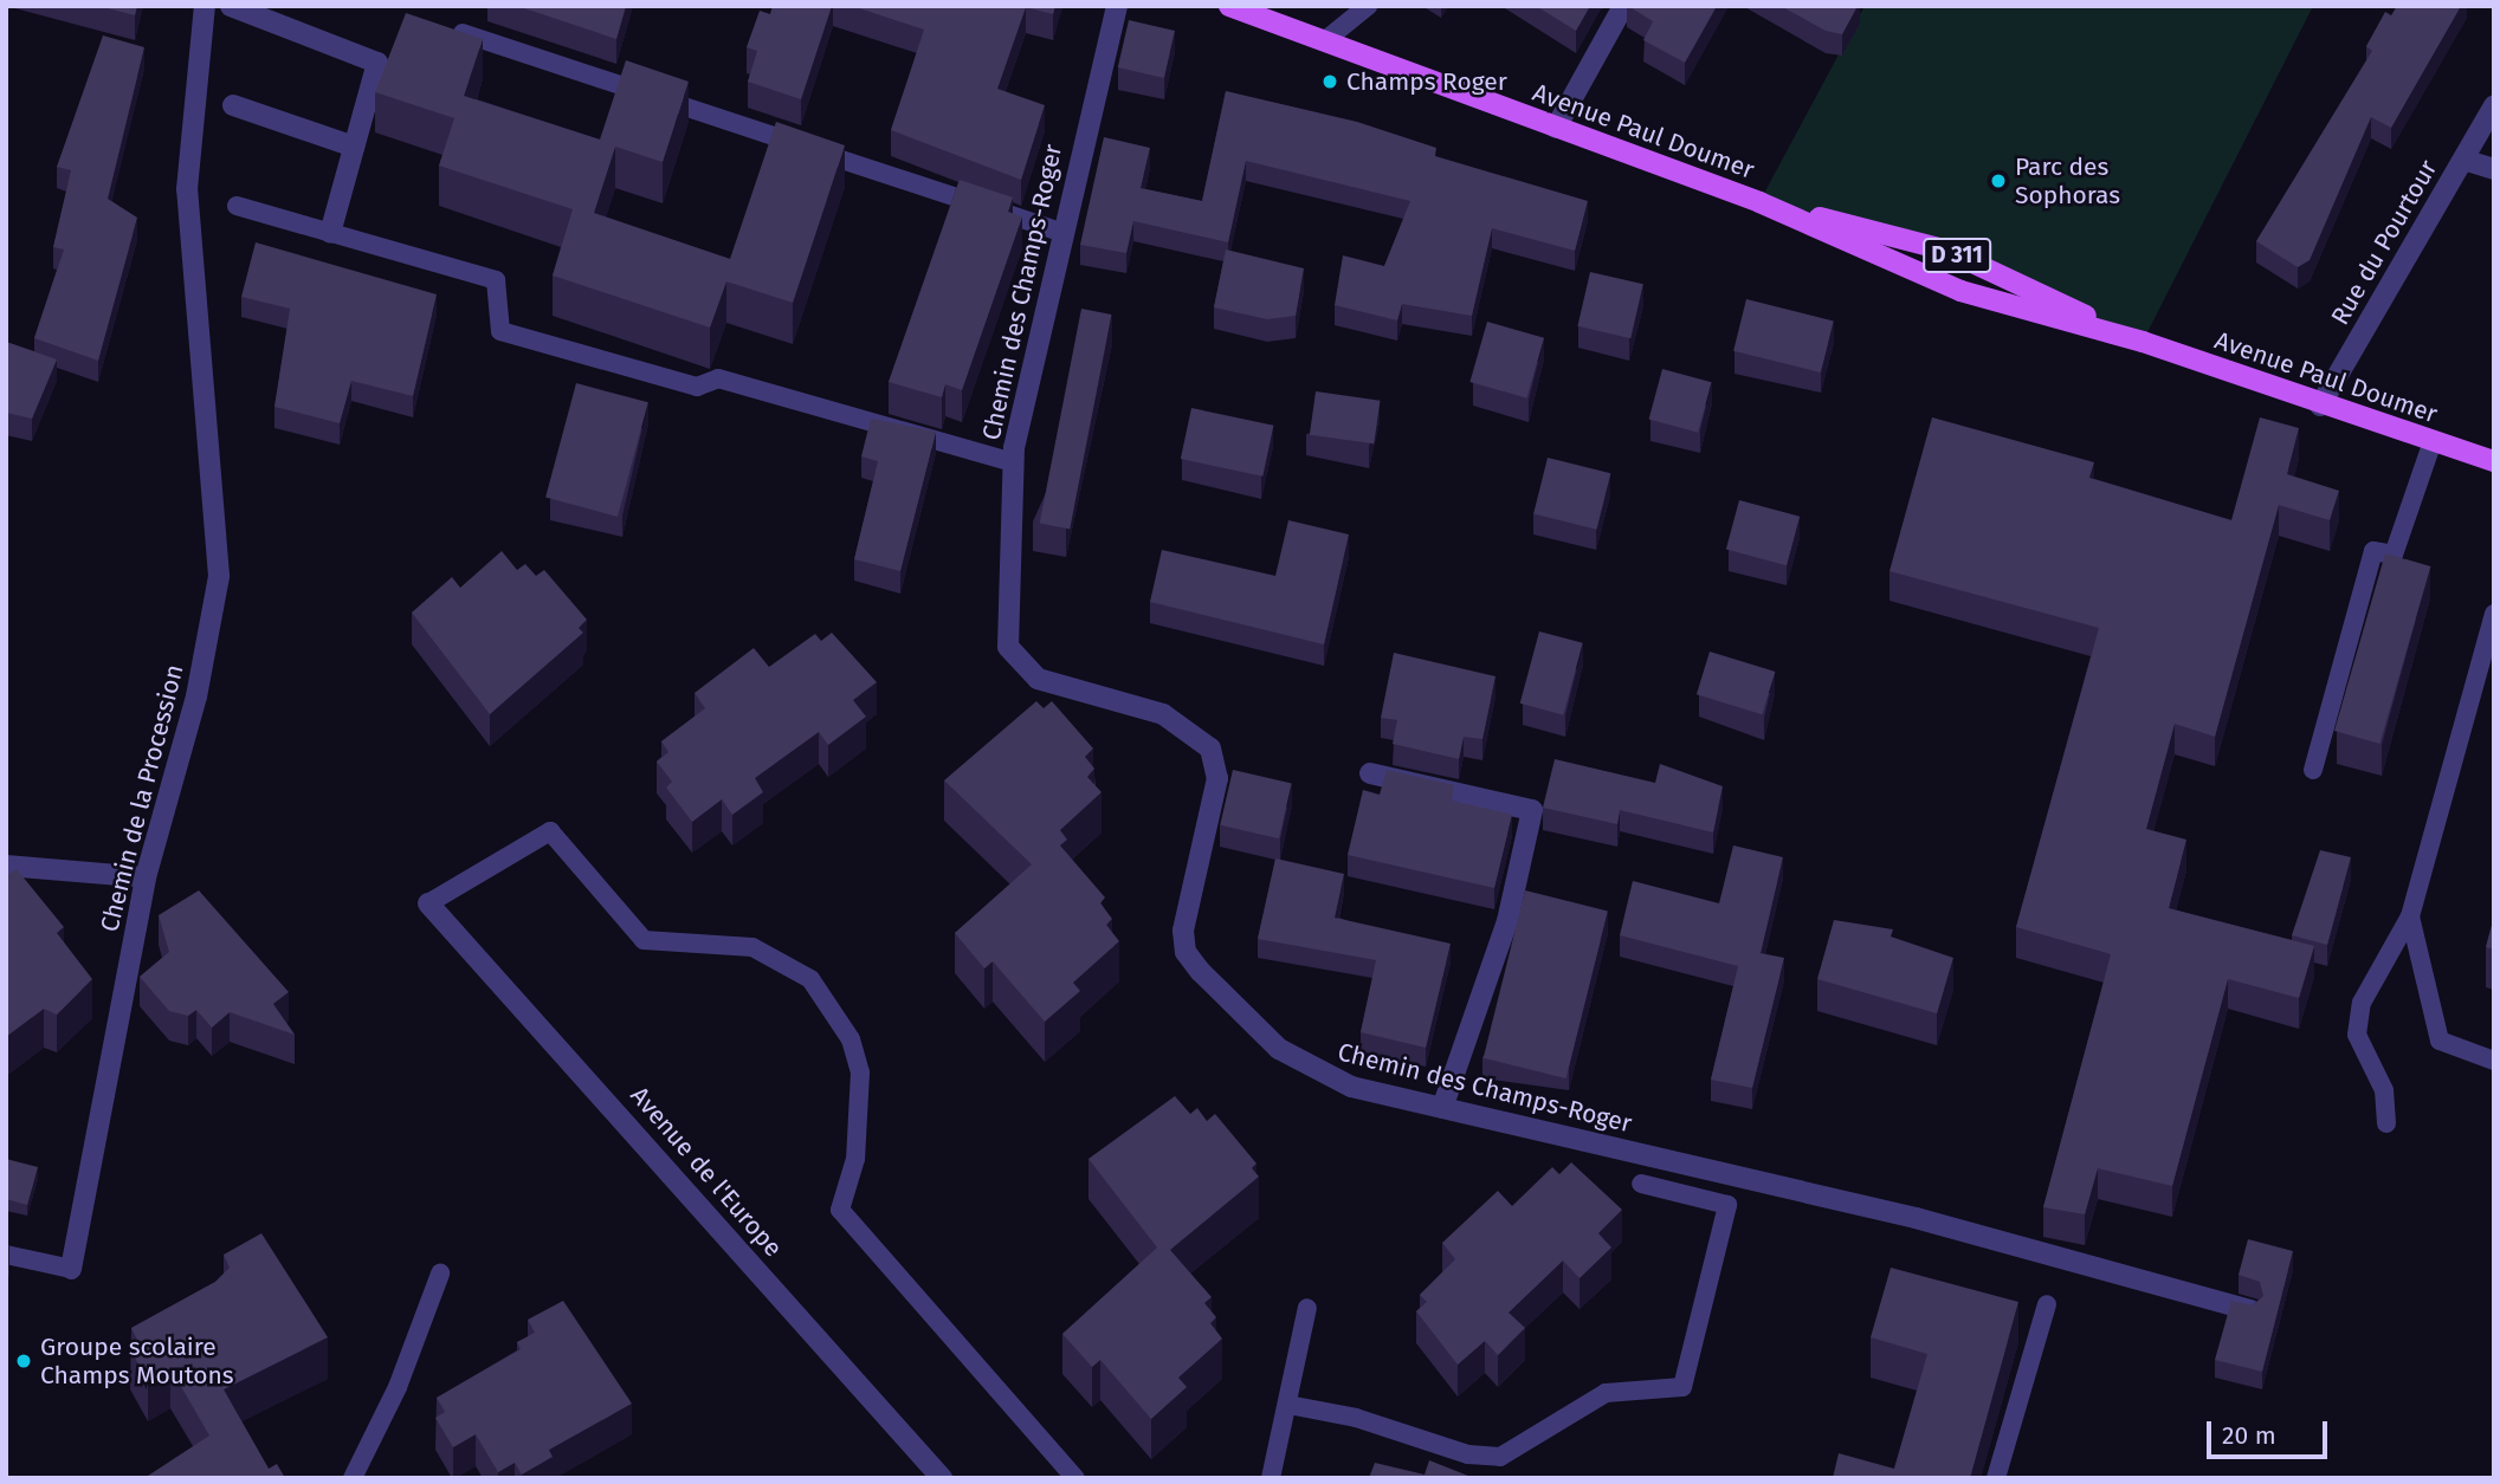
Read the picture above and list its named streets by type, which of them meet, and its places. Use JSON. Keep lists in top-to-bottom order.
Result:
{
  "streets": {
    "main road": ["Avenue Paul Doumer", "D 311"],
    "street": [
      "Rue du Pourtour",
      "Chemin des Champs-Roger",
      "Chemin de la Procession",
      "Avenue de l'Europe"
    ]
  },
  "crossings": [
    ["Avenue Paul Doumer", "Rue du Pourtour"]
  ],
  "places": ["Champs Roger", "Parc des Sophoras", "Groupe scolaire Champs Moutons"],
  "scale_bar": "20 m"
}
